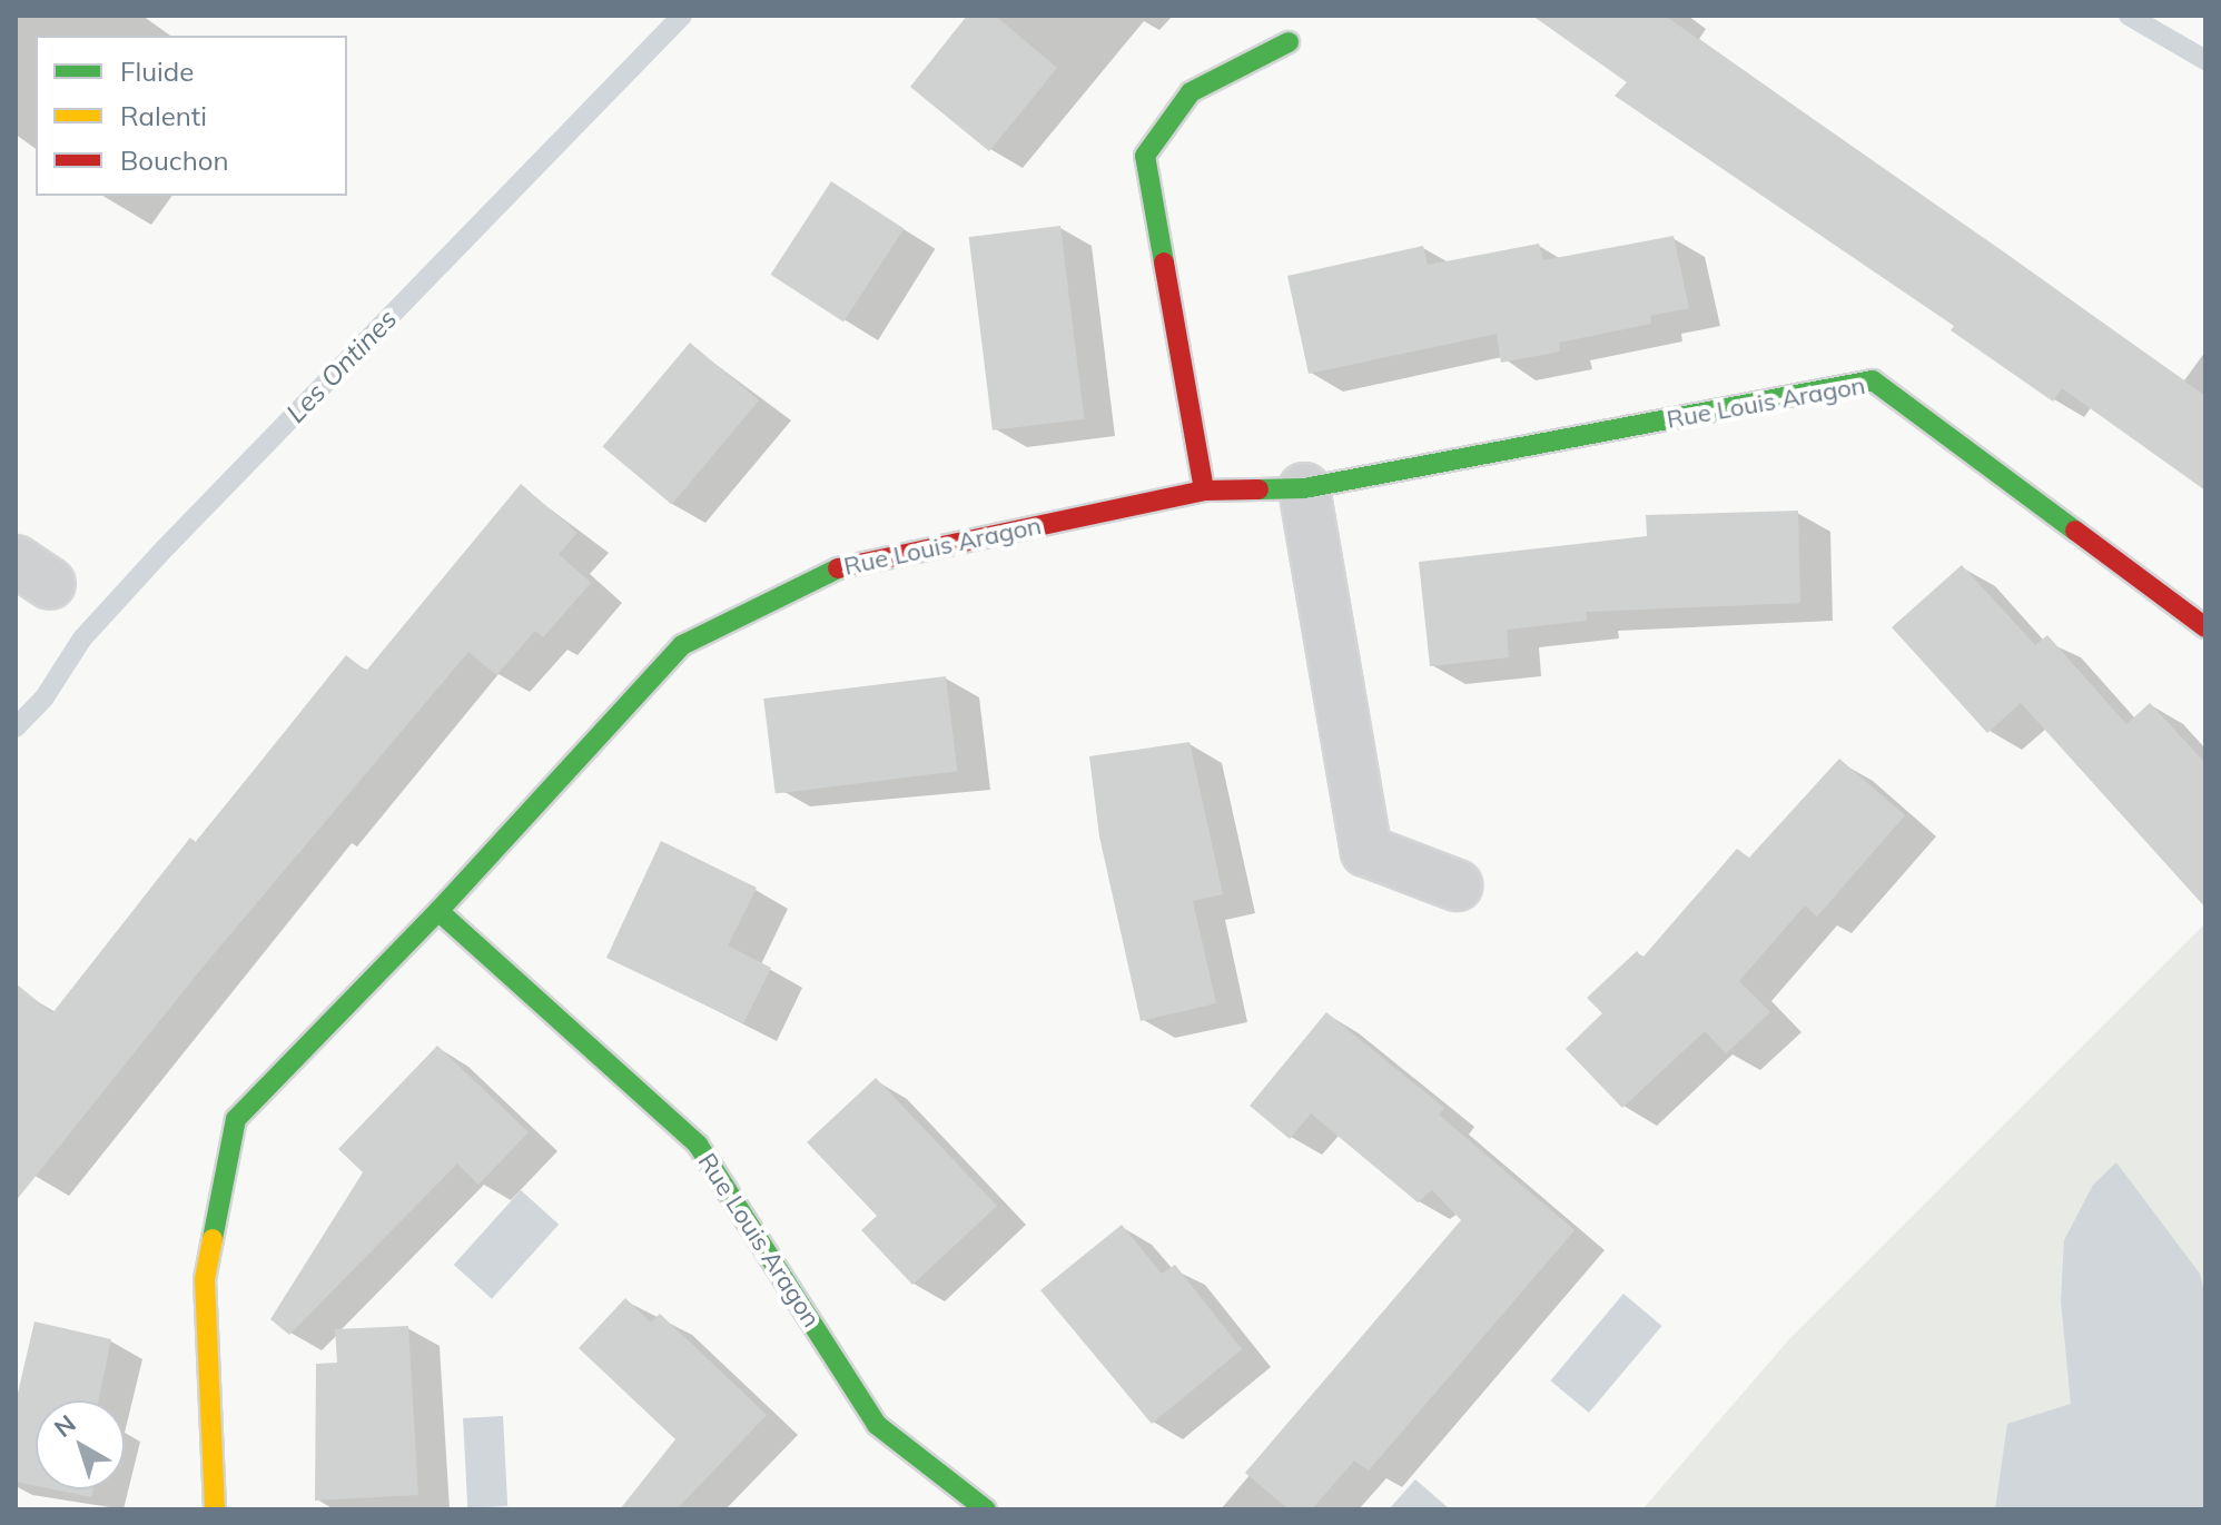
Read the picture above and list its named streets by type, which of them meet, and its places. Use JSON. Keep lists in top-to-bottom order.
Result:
{
  "streets": {
    "street": ["Rue Louis Aragon"]
  },
  "water": ["Les Ontines"],
  "legend": ["Fluide", "Ralenti", "Bouchon"],
  "north": "top left"
}
